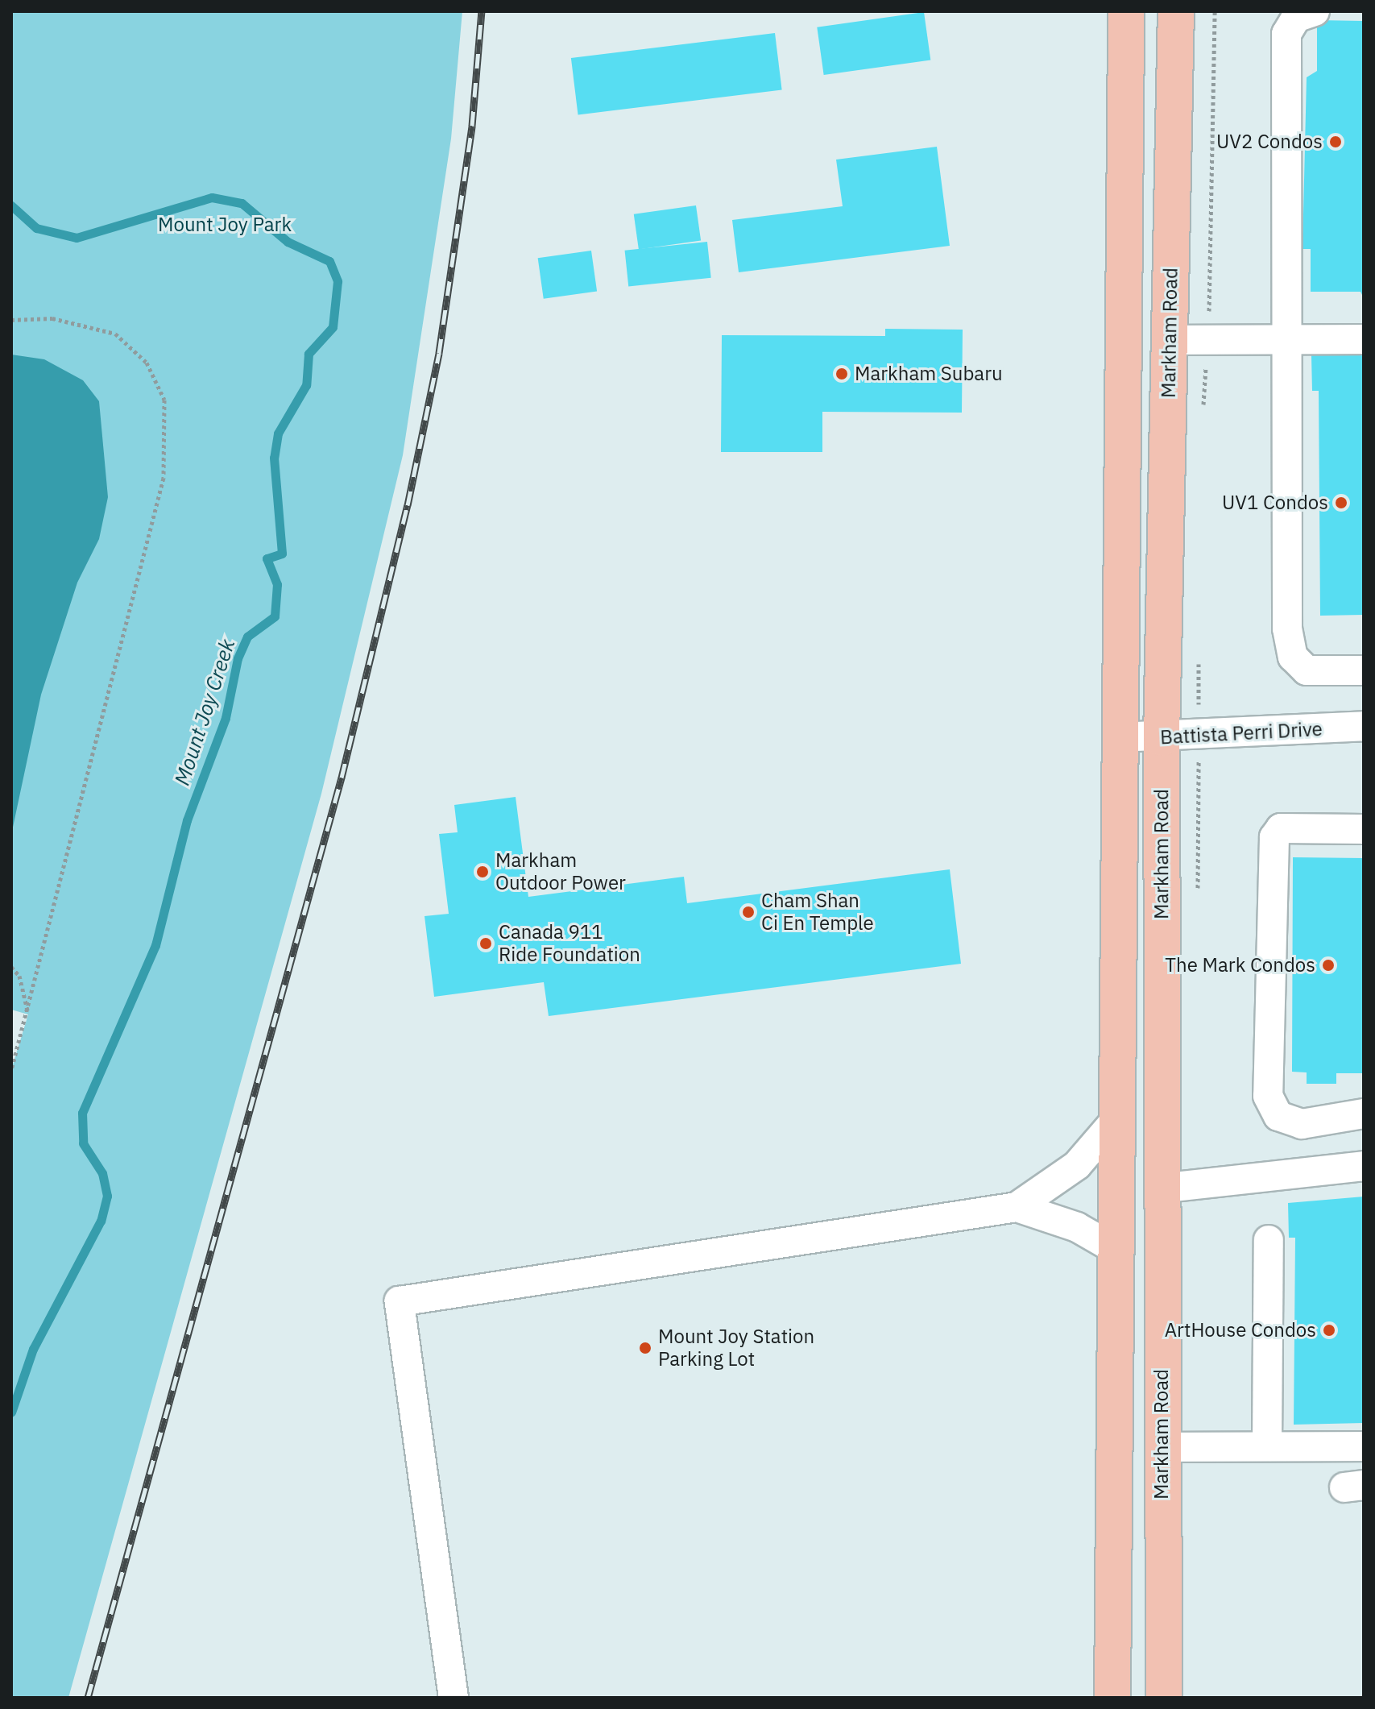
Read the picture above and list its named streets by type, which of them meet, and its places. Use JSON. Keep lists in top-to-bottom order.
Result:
{
  "streets": {
    "main road": ["Markham Road"],
    "street": ["Battista Perri Drive"]
  },
  "crossings": [
    ["Markham Road", "Battista Perri Drive"]
  ],
  "water": ["Mount Joy Creek"],
  "parks": ["Mount Joy Park"],
  "places": [
    "UV2 Condos",
    "Markham Subaru",
    "UV1 Condos",
    "Markham Outdoor Power",
    "Cham Shan Ci En Temple",
    "Canada 911 Ride Foundation",
    "The Mark Condos",
    "ArtHouse Condos",
    "Mount Joy Station Parking Lot"
  ]
}
